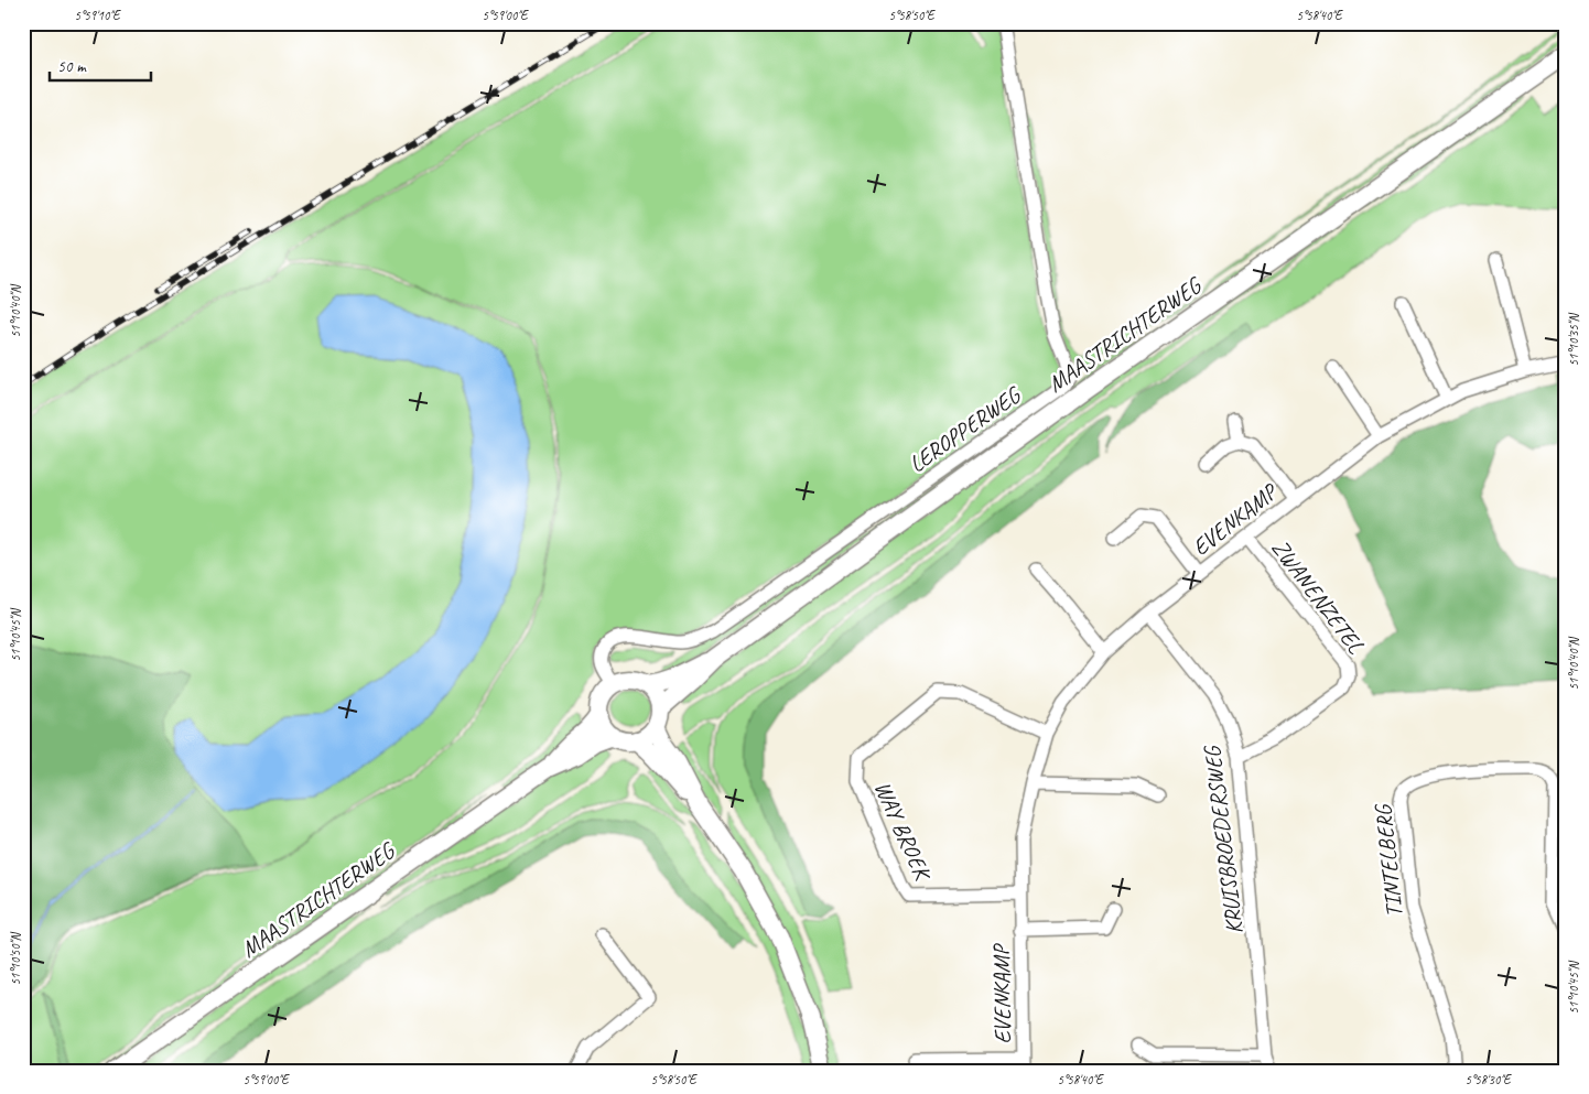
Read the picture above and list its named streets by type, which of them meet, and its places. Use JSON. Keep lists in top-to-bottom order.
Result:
{
  "streets": {
    "main road": ["MAASTRICHTERWEG"],
    "street": [
      "LEROPPERWEG",
      "EVENKAMP",
      "ZWANENZETEL",
      "WAY BROEK",
      "KRUISBROEDERSWEG",
      "TINTELBERG"
    ]
  },
  "crossings": [
    ["MAASTRICHTERWEG", "LEROPPERWEG"],
    ["EVENKAMP", "ZWANENZETEL"],
    ["EVENKAMP", "WAY BROEK"],
    ["EVENKAMP", "KRUISBROEDERSWEG"],
    ["ZWANENZETEL", "KRUISBROEDERSWEG"]
  ],
  "scale_bar": "50 m",
  "coordinates": [
    "5°59'10\"E",
    "5°59'00\"E",
    "5°58'50\"E",
    "5°58'40\"E",
    "51°10'40\"N",
    "51°10'35\"N",
    "51°10'45\"N",
    "51°10'50\"N",
    "5°58'30\"E"
  ]
}
